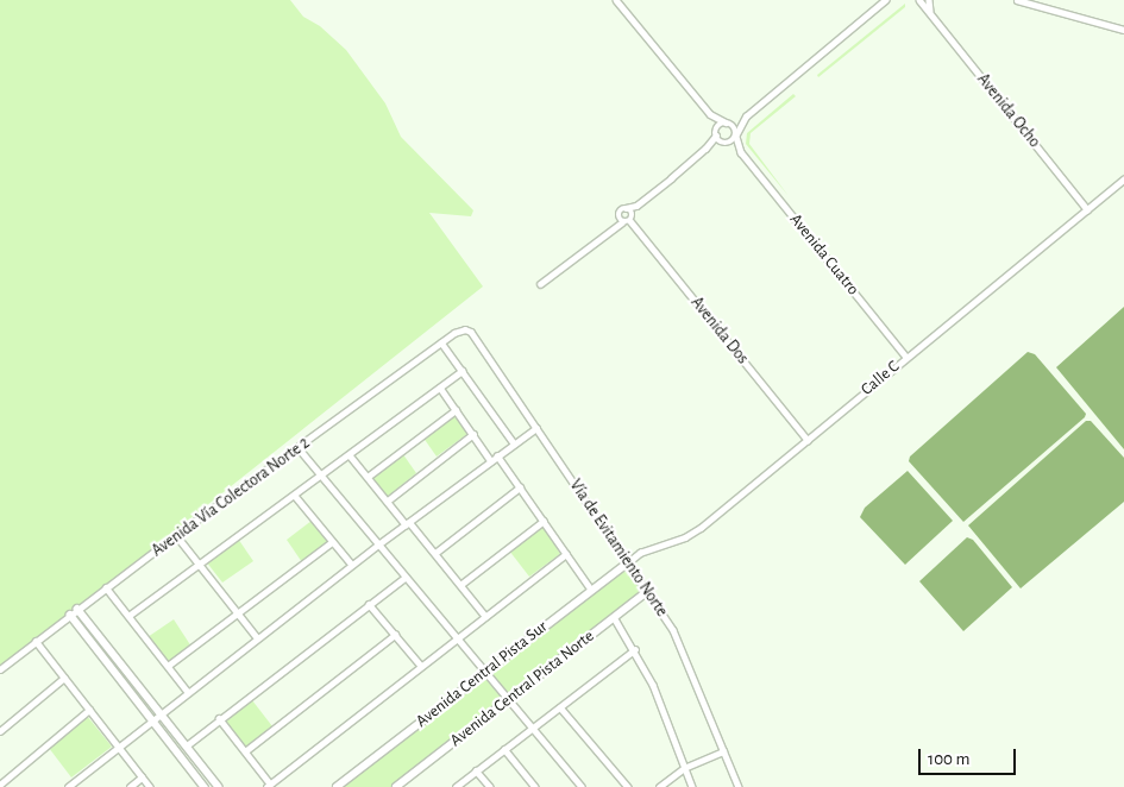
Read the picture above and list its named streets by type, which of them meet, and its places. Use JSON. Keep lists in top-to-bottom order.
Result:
{
  "streets": {
    "street": [
      "Avenida Ocho",
      "Avenida Cuatro",
      "Avenida Dos",
      "Calle C",
      "Avenida Vía Colectora Norte 2",
      "Vía de Evitamiento Norte",
      "Avenida Central Pista Sur",
      "Avenida Central Pista Norte"
    ]
  },
  "crossings": [
    ["Avenida Ocho", "Calle C"],
    ["Avenida Cuatro", "Calle C"],
    ["Avenida Dos", "Calle C"],
    ["Calle C", "Vía de Evitamiento Norte"],
    ["Calle C", "Avenida Central Pista Sur"],
    ["Avenida Vía Colectora Norte 2", "Vía de Evitamiento Norte"],
    ["Vía de Evitamiento Norte", "Avenida Central Pista Sur"],
    ["Vía de Evitamiento Norte", "Avenida Central Pista Norte"]
  ],
  "scale_bar": "100 m"
}
